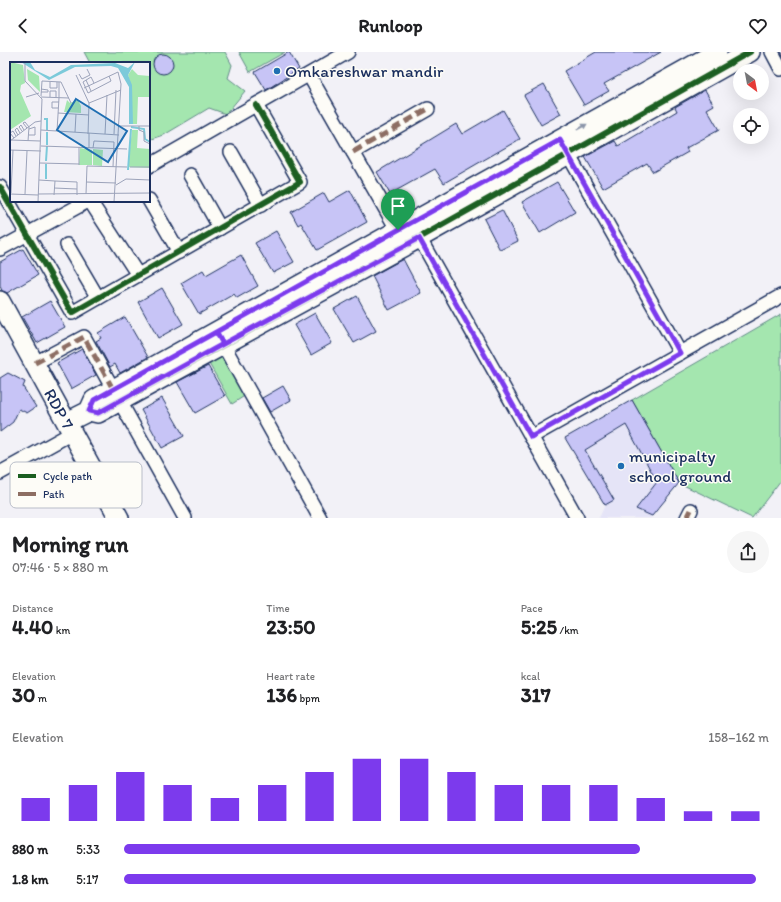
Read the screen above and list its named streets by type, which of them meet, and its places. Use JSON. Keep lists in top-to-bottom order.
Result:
{
  "streets": {
    "street": ["RDP 7"]
  },
  "places": ["Omkareshwar mandir", "municipalty school ground"],
  "legend": ["Cycle path", "Path"],
  "north": "bottom right",
  "page": {
    "header": "Runloop",
    "heading": ["Morning run", "07:46 · 5 × 880 m"],
    "stats": [
      ["Distance", "4.40 km"],
      ["Time", "23:50"],
      ["Pace", "5:25 /km"],
      ["Elevation", "30 m"],
      ["Heart rate", "136 bpm"],
      ["kcal", "317"]
    ],
    "chart": ["Elevation", "158–162 m"],
    "list": [
      {
        "name": "880 m",
        "note": "5:33"
      },
      {
        "name": "1.8 km",
        "note": "5:17"
      }
    ]
  }
}
